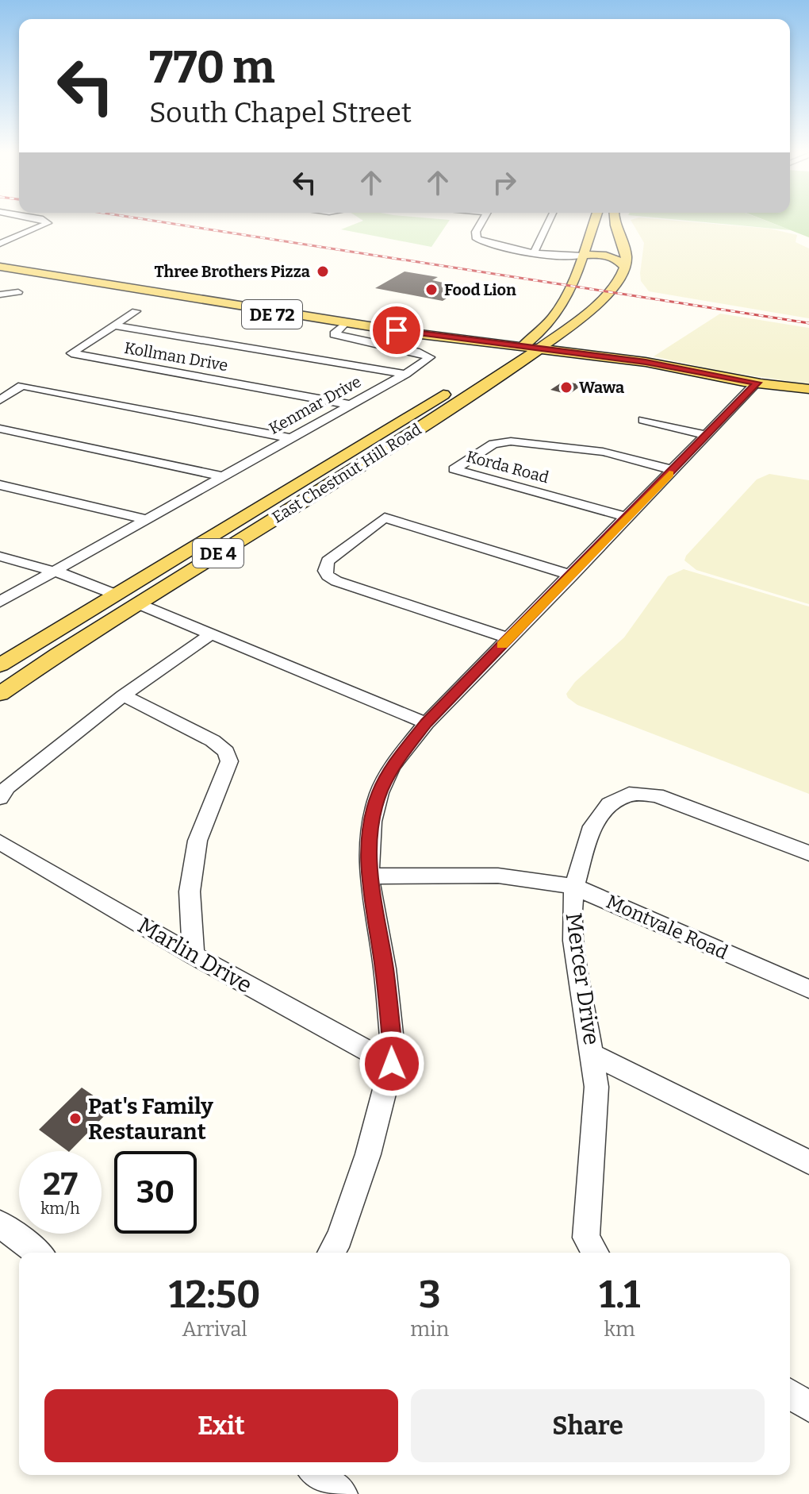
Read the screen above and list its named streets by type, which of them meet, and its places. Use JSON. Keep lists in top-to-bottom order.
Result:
{
  "streets": {
    "main road": ["DE 72", "East Chestnut Hill Road", "DE 4"],
    "street": [
      "Kollman Drive",
      "Kenmar Drive",
      "Korda Road",
      "Montvale Road",
      "Marlin Drive",
      "Mercer Drive"
    ]
  },
  "crossings": [
    ["DE 72", "Kenmar Drive"],
    ["DE 72", "East Chestnut Hill Road"],
    ["Kollman Drive", "Kenmar Drive"],
    ["Montvale Road", "Mercer Drive"]
  ],
  "places": [
    "Three Brothers Pizza",
    "Food Lion",
    "Wawa",
    "Pat's Family Restaurant"
  ],
  "page": {
    "turn": ["770 m", "South Chapel Street"],
    "speed": "27 km/h",
    "limit": "30",
    "eta": [
      "12:50",
      "Arrival",
      "3",
      "min",
      "1.1",
      "km"
    ],
    "buttons": ["Exit", "Share"]
  }
}
